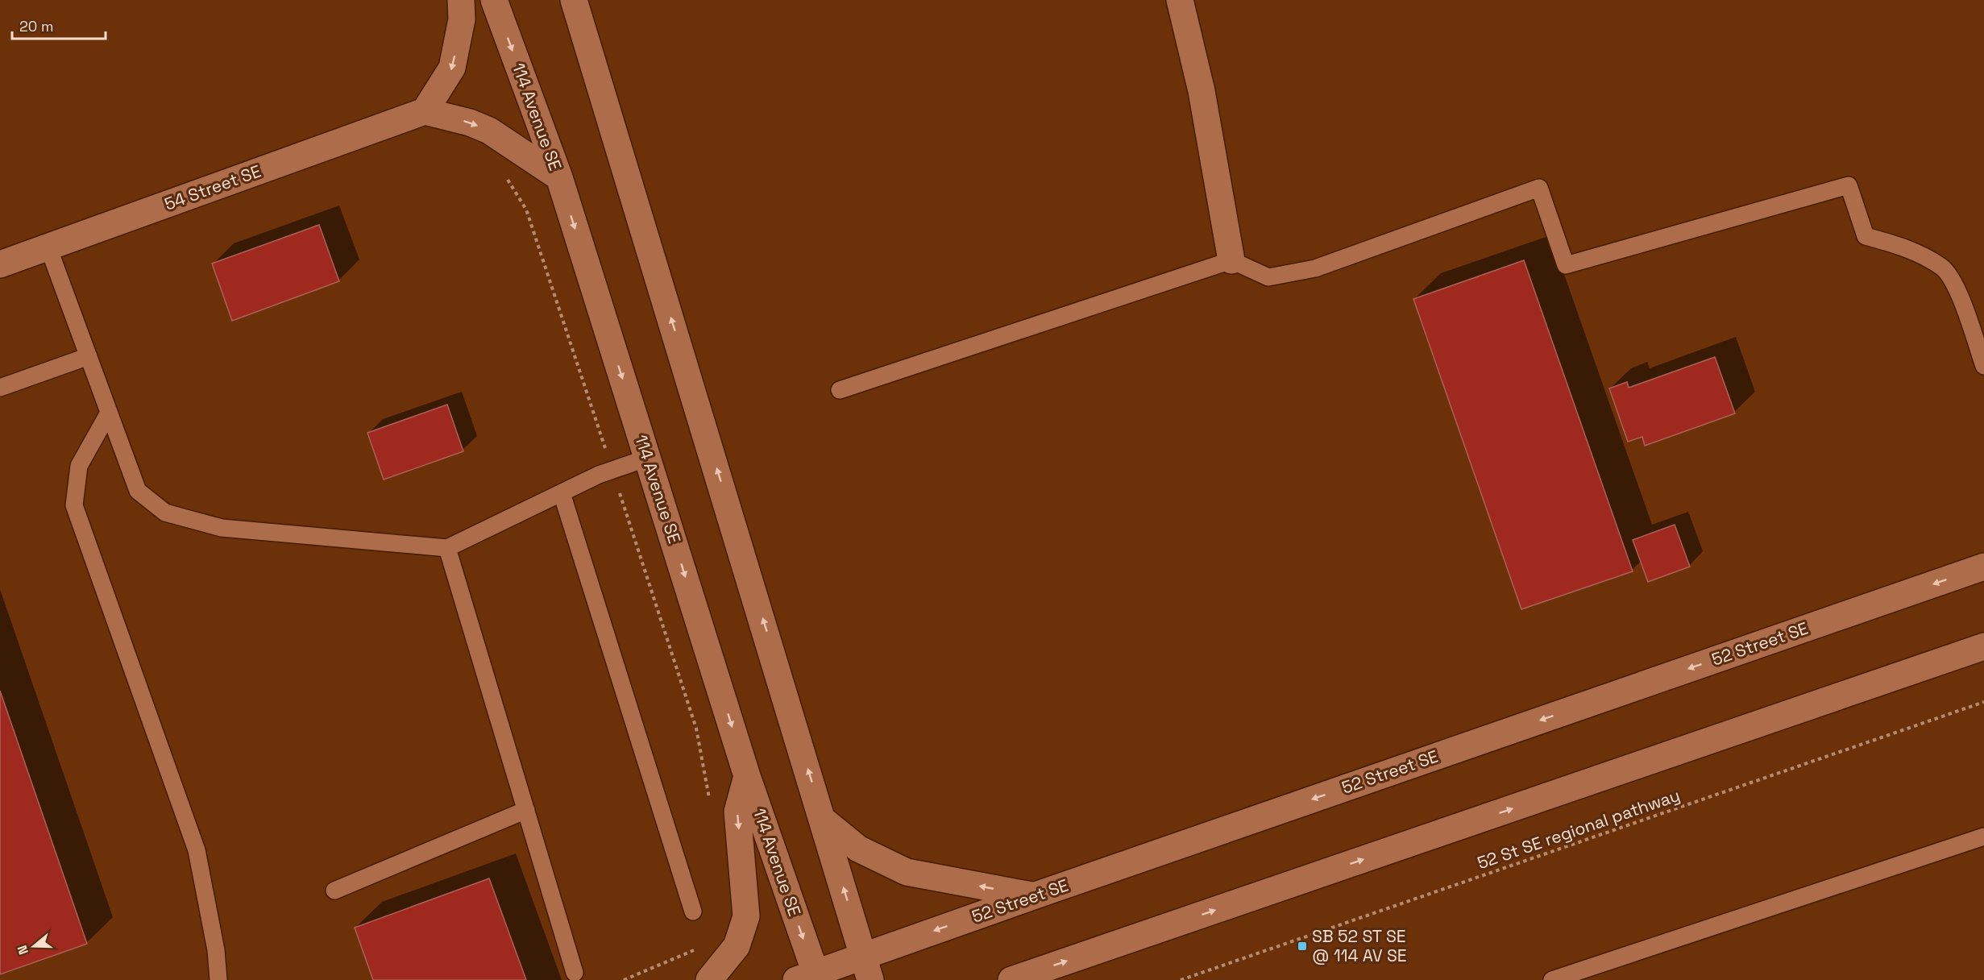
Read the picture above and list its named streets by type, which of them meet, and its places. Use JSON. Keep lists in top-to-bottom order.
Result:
{
  "streets": {
    "main road": ["114 Avenue SE", "54 Street SE", "52 Street SE"],
    "path": ["52 St SE regional pathway"]
  },
  "crossings": [
    ["114 Avenue SE", "52 Street SE"]
  ],
  "places": {
    "transit": ["SB 52 ST SE @ 114 AV SE"]
  },
  "scale_bar": "20 m",
  "north": "left"
}
